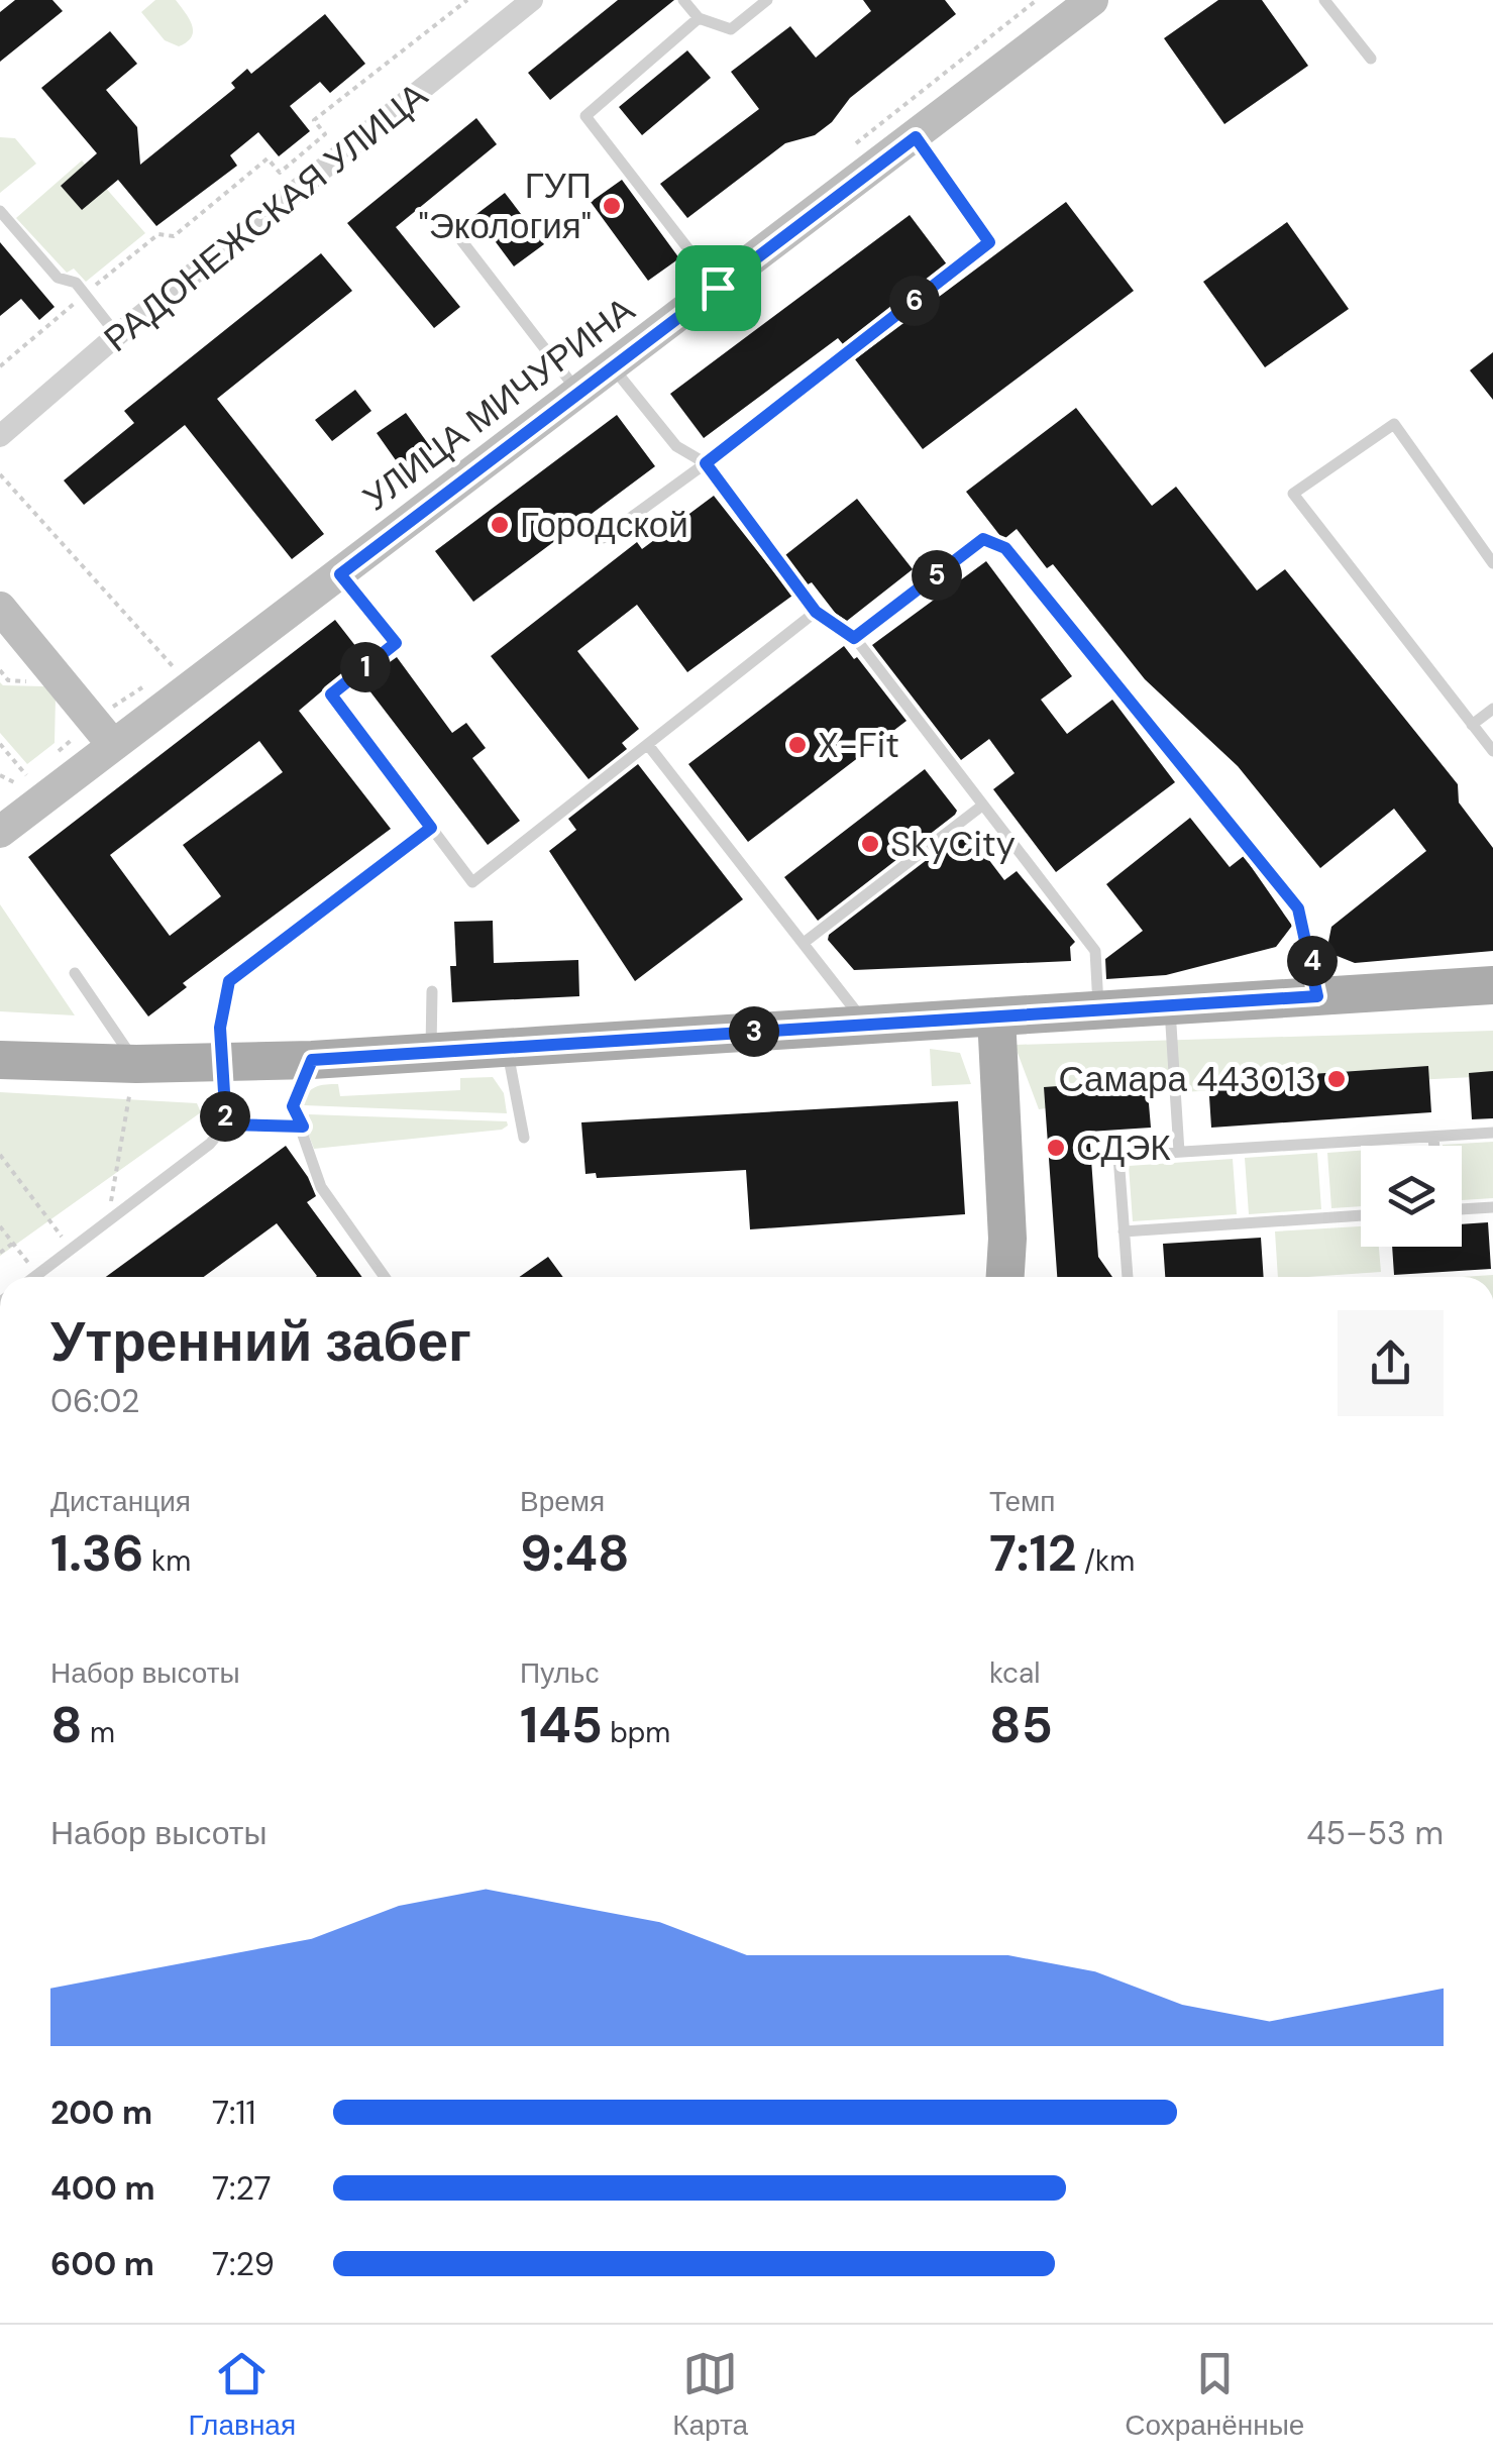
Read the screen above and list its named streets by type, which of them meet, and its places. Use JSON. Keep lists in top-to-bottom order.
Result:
{
  "streets": {
    "main road": ["УЛИЦА МИЧУРИНА"],
    "street": ["РАДОНЕЖСКАЯ УЛИЦА"]
  },
  "places": [
    "ГУП \"Экология\"",
    "Городской",
    "X-Fit",
    "SkyCity",
    "Самара 443013",
    "СДЭК"
  ],
  "page": {
    "pins": [
      "6",
      "5",
      "1",
      "4",
      "3",
      "2"
    ],
    "heading": ["Утренний забег", "06:02"],
    "stats": [
      ["Дистанция", "1.36 km"],
      ["Время", "9:48"],
      ["Темп", "7:12 /km"],
      ["Набор высоты", "8 m"],
      ["Пульс", "145 bpm"],
      ["kcal", "85"]
    ],
    "chart": ["Набор высоты", "45–53 m"],
    "list": [
      {
        "name": "200 m",
        "note": "7:11"
      },
      {
        "name": "400 m",
        "note": "7:27"
      },
      {
        "name": "600 m",
        "note": "7:29"
      }
    ],
    "tabs": ["Главная", "Карта", "Сохранённые"]
  }
}
